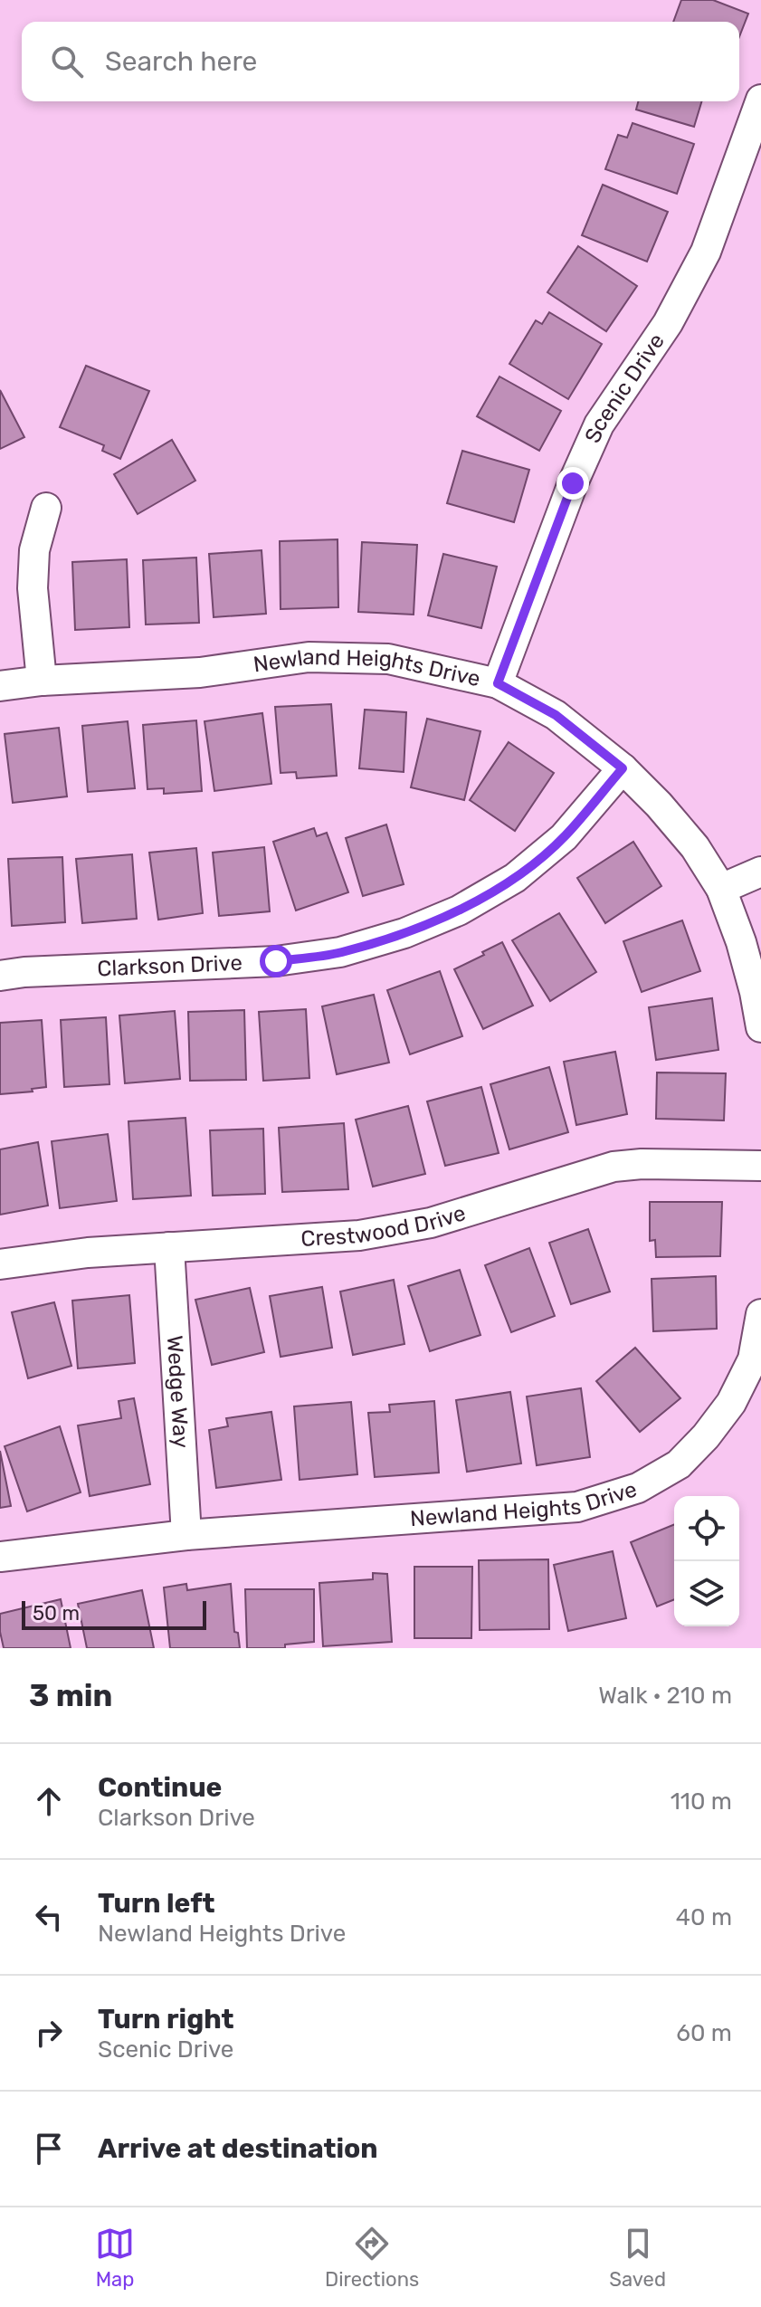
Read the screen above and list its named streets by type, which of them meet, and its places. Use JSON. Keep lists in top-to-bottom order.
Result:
{
  "streets": {
    "street": [
      "Scenic Drive",
      "Newland Heights Drive",
      "Clarkson Drive",
      "Crestwood Drive",
      "Wedge Way"
    ]
  },
  "crossings": [
    ["Scenic Drive", "Newland Heights Drive"],
    ["Newland Heights Drive", "Clarkson Drive"],
    ["Newland Heights Drive", "Wedge Way"],
    ["Crestwood Drive", "Wedge Way"]
  ],
  "scale_bar": "50 m",
  "page": {
    "search": "Search here",
    "scale": "50 m",
    "heading": ["3 min", "Walk · 210 m"],
    "list": [
      ["Continue", "Clarkson Drive", "110 m"],
      ["Turn left", "Newland Heights Drive", "40 m"],
      ["Turn right", "Scenic Drive", "60 m"],
      "Arrive at destination"
    ],
    "nav": ["Map", "Directions", "Saved"]
  }
}
